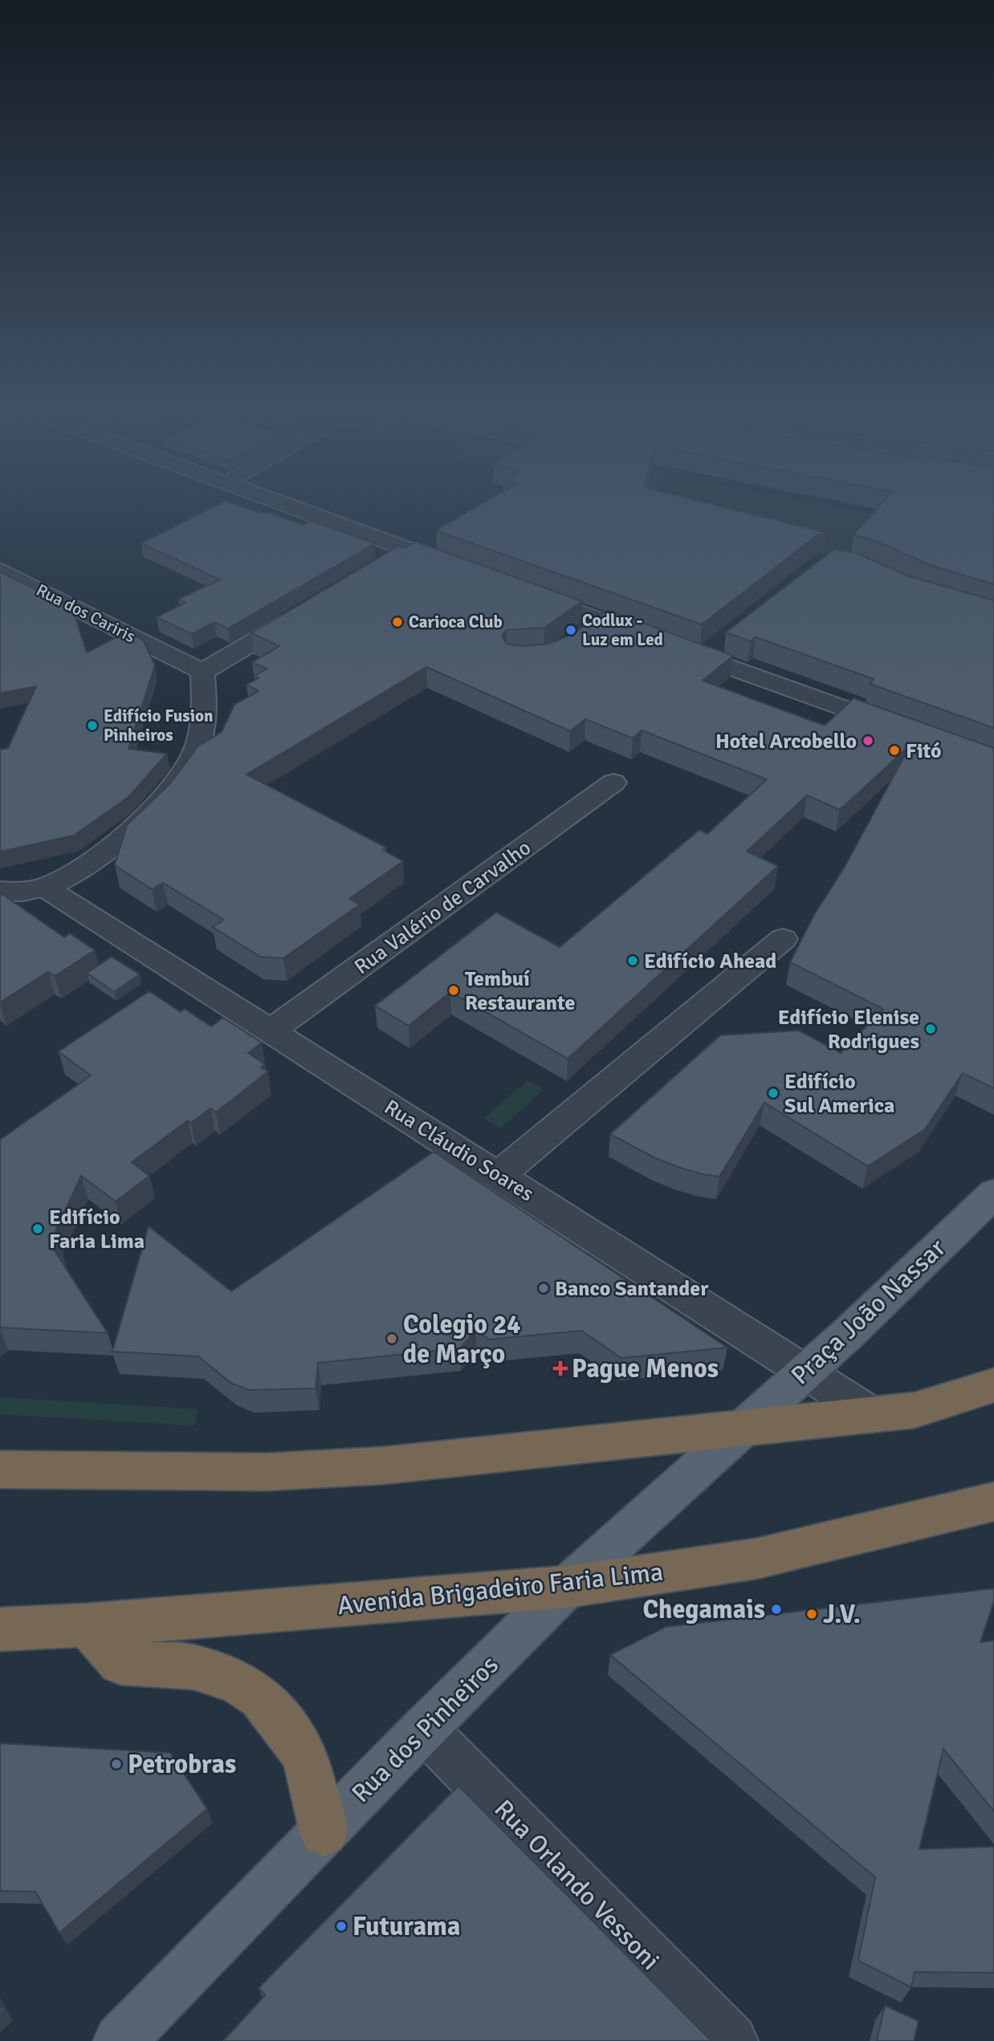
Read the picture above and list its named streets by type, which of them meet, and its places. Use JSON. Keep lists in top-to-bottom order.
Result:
{
  "streets": {
    "highway": ["Avenida Brigadeiro Faria Lima"],
    "main road": ["Praça João Nassar", "Rua dos Pinheiros"],
    "street": [
      "Rua dos Cariris",
      "Rua Valério de Carvalho",
      "Rua Cláudio Soares",
      "Rua Orlando Vessoni"
    ]
  },
  "crossings": [
    ["Rua Valério de Carvalho", "Rua Cláudio Soares"],
    ["Rua Cláudio Soares", "Praça João Nassar"],
    ["Praça João Nassar", "Rua dos Pinheiros"],
    ["Avenida Brigadeiro Faria Lima", "Rua dos Pinheiros"],
    ["Rua dos Pinheiros", "Rua Orlando Vessoni"]
  ],
  "places": {
    "other": [
      "Carioca Club",
      "Codlux - Luz em Led",
      "Edifício Fusion Pinheiros",
      "Hotel Arcobello",
      "Fitó",
      "Edifício Ahead",
      "Tembuí Restaurante",
      "Edifício Elenise Rodrigues",
      "Edifício Sul America",
      "Edifício Faria Lima",
      "Banco Santander",
      "Colegio 24 de Março",
      "Chegamais",
      "J.V.",
      "Petrobras",
      "Futurama"
    ],
    "health": ["Pague Menos"]
  }
}
